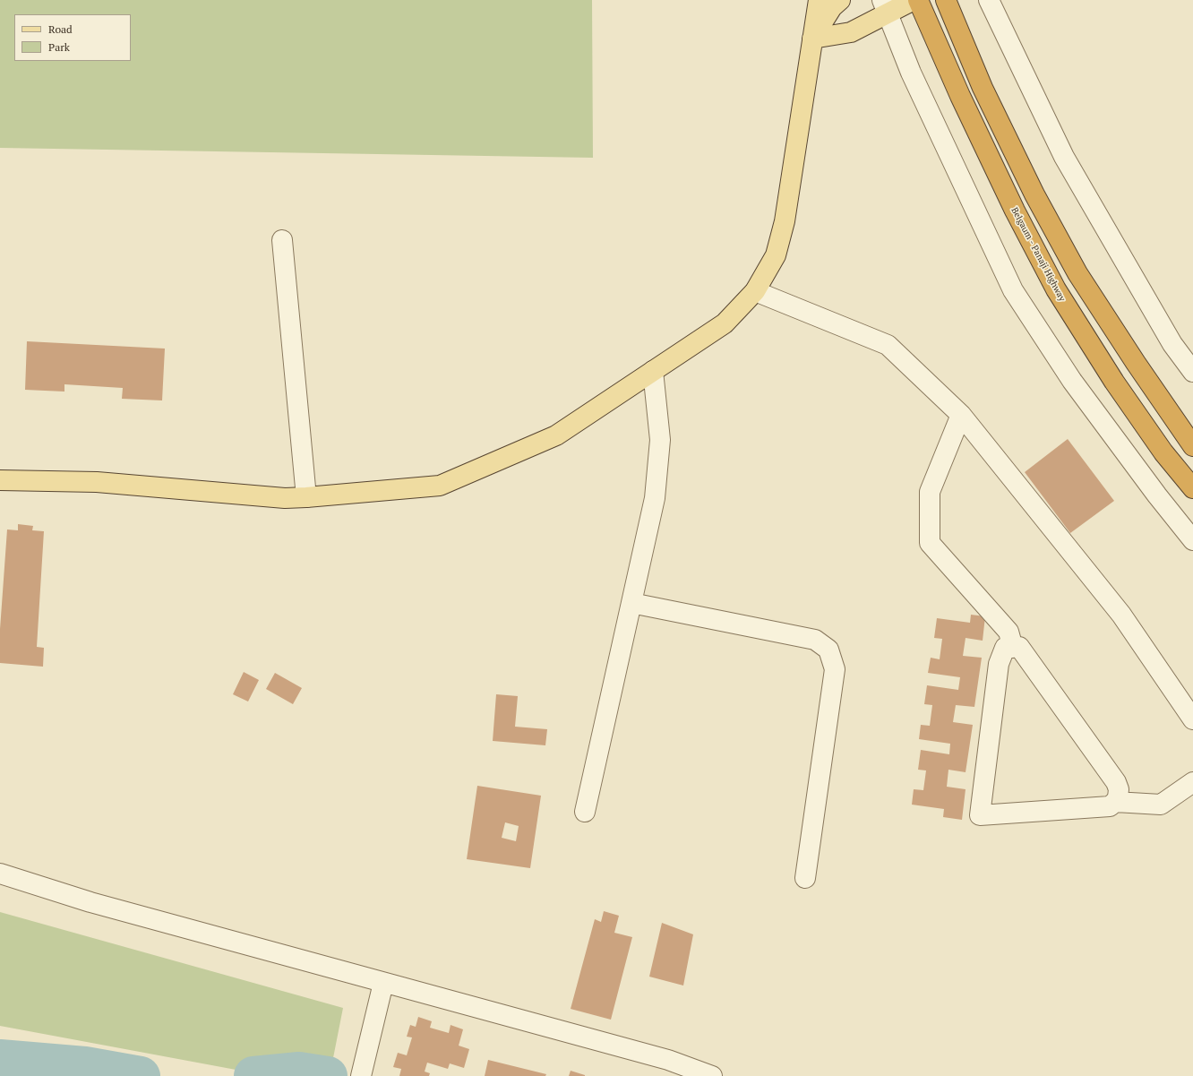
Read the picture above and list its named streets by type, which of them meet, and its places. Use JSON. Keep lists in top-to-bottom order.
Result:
{
  "streets": {
    "highway": ["Belgaum - Panaji Highway"]
  },
  "legend": ["Road", "Park"]
}
